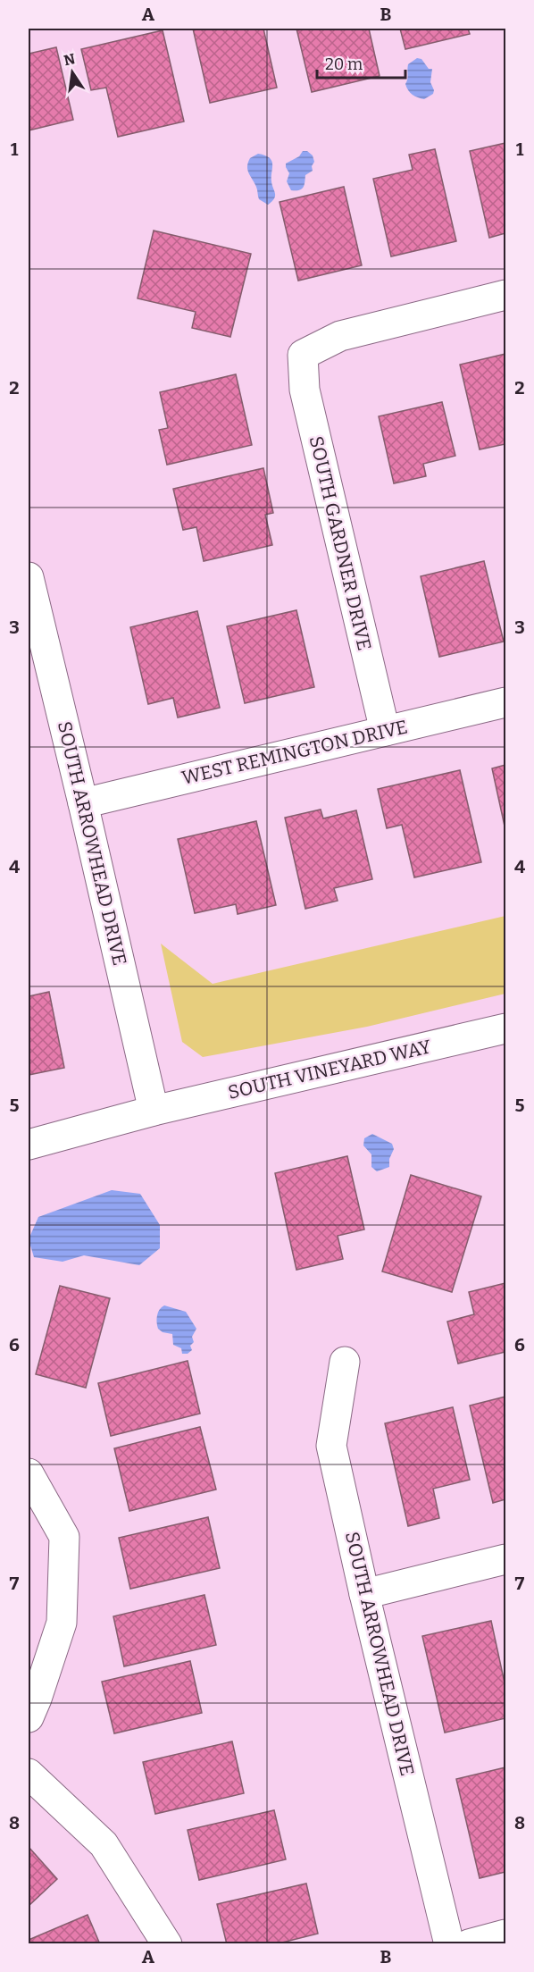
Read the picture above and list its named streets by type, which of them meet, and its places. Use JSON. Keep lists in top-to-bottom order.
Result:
{
  "streets": {
    "street": [
      "SOUTH GARDNER DRIVE",
      "WEST REMINGTON DRIVE",
      "SOUTH ARROWHEAD DRIVE",
      "SOUTH VINEYARD WAY"
    ]
  },
  "crossings": [
    ["SOUTH GARDNER DRIVE", "WEST REMINGTON DRIVE"],
    ["WEST REMINGTON DRIVE", "SOUTH ARROWHEAD DRIVE"],
    ["SOUTH ARROWHEAD DRIVE", "SOUTH VINEYARD WAY"]
  ],
  "scale_bar": "20 m",
  "north": "top",
  "grid": {
    "columns": ["A", "B"],
    "rows": [
      "1",
      "2",
      "3",
      "4",
      "5",
      "6",
      "7",
      "8"
    ]
  }
}
